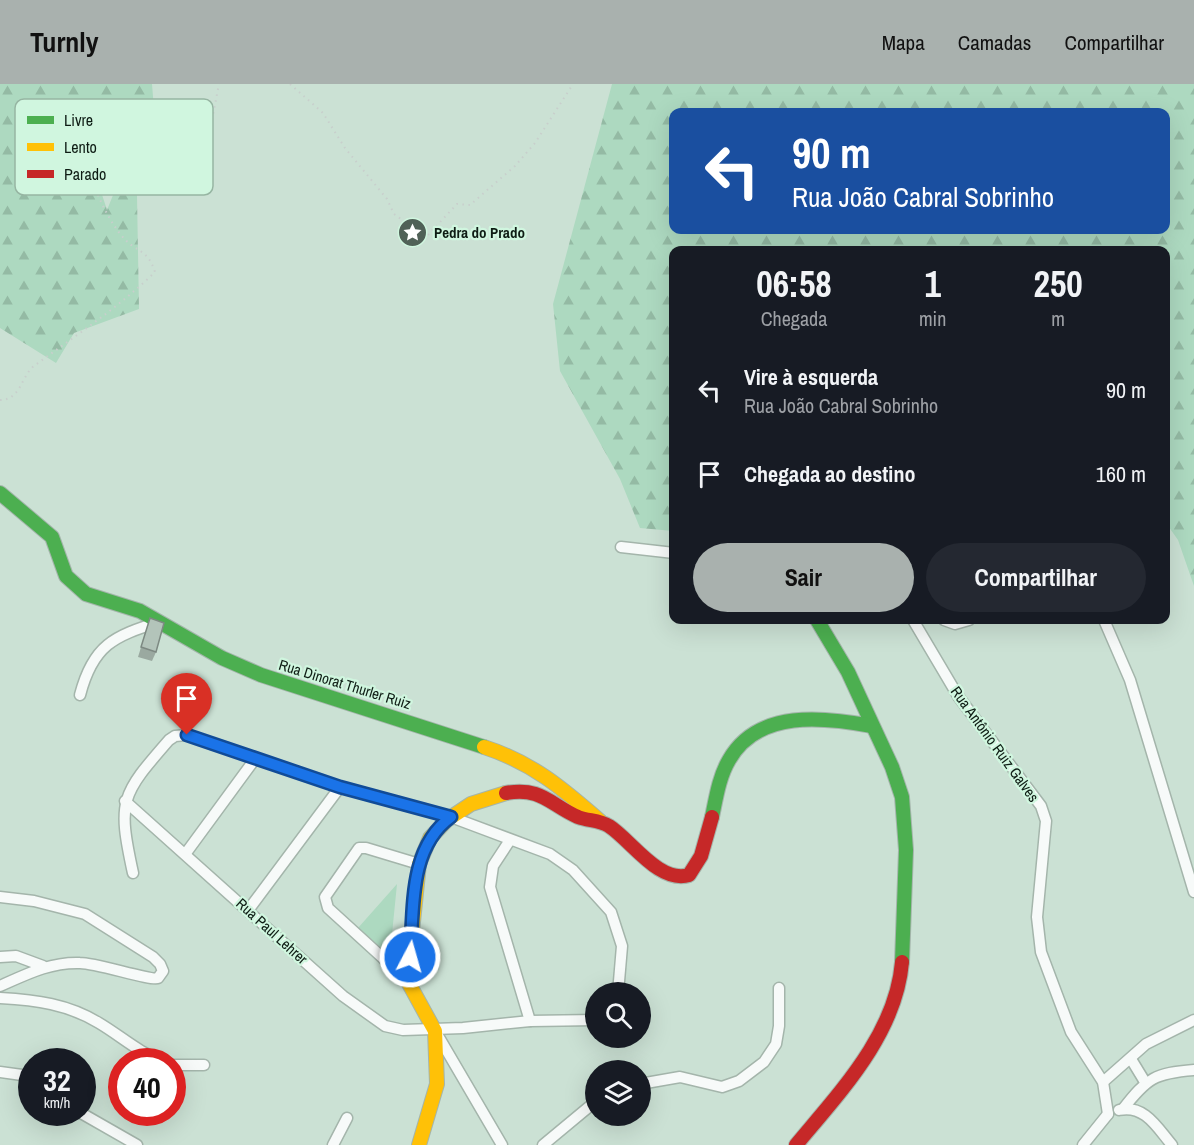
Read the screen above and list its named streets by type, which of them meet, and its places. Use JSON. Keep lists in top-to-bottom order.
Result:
{
  "streets": {
    "street": ["Rua Dinorat Thurler Ruiz", "Rua Antônio Ruiz Galves", "Rua Paul Lehrer"]
  },
  "places": {
    "place": ["Pedra do Prado"]
  },
  "legend": ["Livre", "Lento", "Parado"],
  "page": {
    "header": "Turnly",
    "nav": ["Mapa", "Camadas", "Compartilhar"],
    "turn": ["90 m", "Rua João Cabral Sobrinho"],
    "eta": [
      "06:58",
      "Chegada",
      "1",
      "min",
      "250",
      "m"
    ],
    "list": [
      {
        "name": "Vire à esquerda",
        "note": "Rua João Cabral Sobrinho",
        "value": "90 m"
      },
      {
        "name": "Chegada ao destino",
        "value": "160 m"
      }
    ],
    "buttons": ["Sair", "Compartilhar"],
    "speed": "32 km/h",
    "limit": "40"
  }
}
